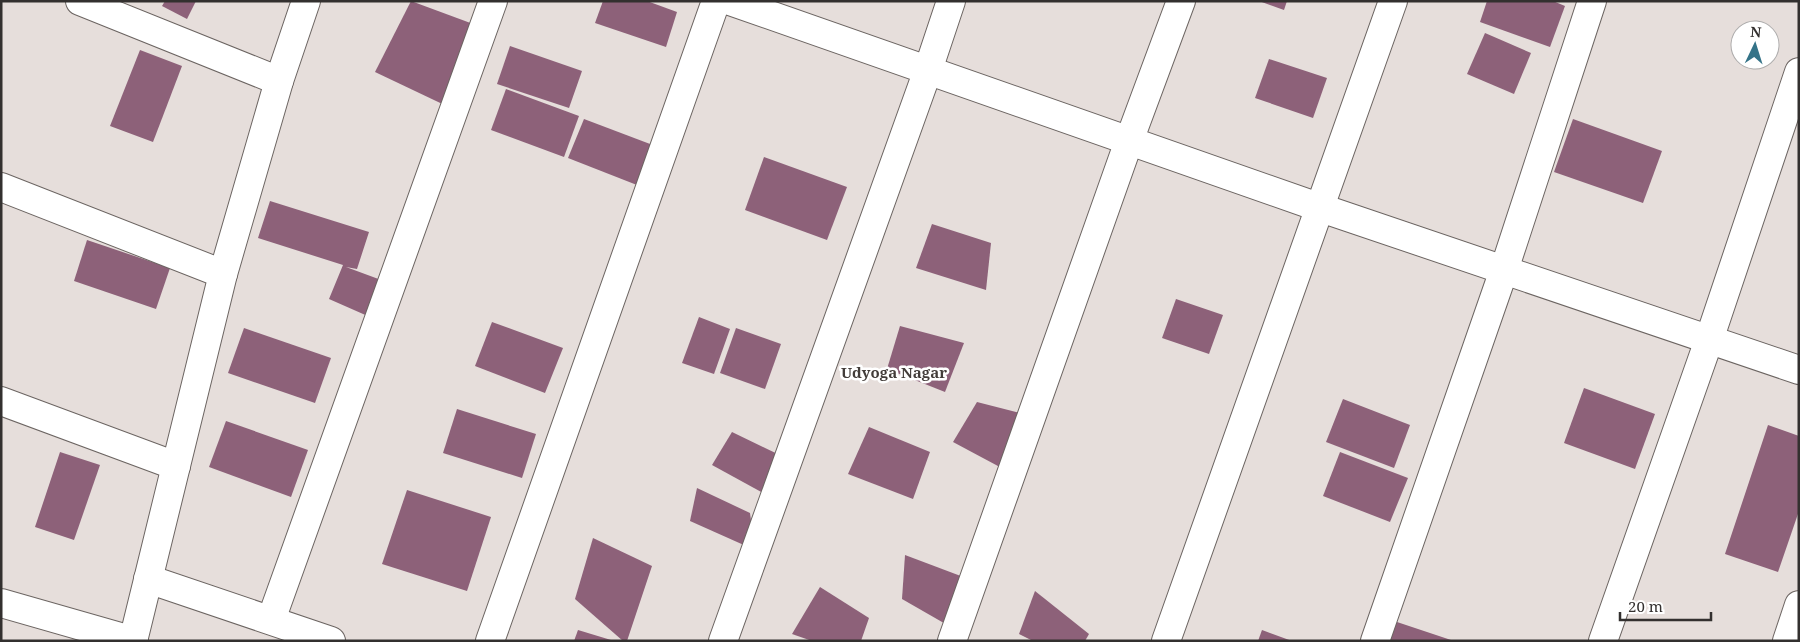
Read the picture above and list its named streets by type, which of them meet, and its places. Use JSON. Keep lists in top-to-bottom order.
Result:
{
  "districts": ["Udyoga Nagar"],
  "scale_bar": "20 m",
  "north": "top"
}
